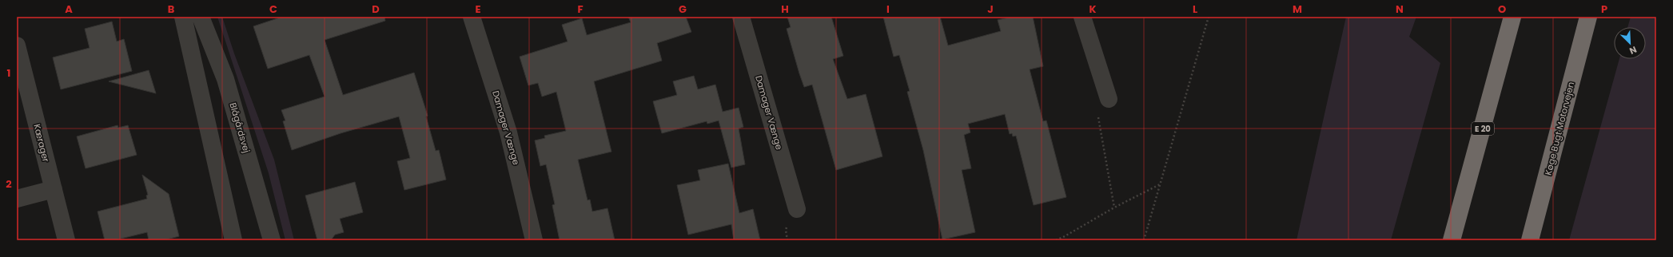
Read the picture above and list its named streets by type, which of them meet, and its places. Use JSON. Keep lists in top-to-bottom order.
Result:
{
  "streets": {
    "highway": ["E 20", "Køge Bugt Motorvejen"],
    "street": ["Damager Vænge", "Blågårdsvej", "Kærager"]
  },
  "north": "bottom right",
  "grid": {
    "columns": [
      "A",
      "B",
      "C",
      "D",
      "E",
      "F",
      "G",
      "H",
      "I",
      "J",
      "K",
      "L",
      "M",
      "N",
      "O",
      "P"
    ],
    "rows": ["1", "2"]
  }
}
